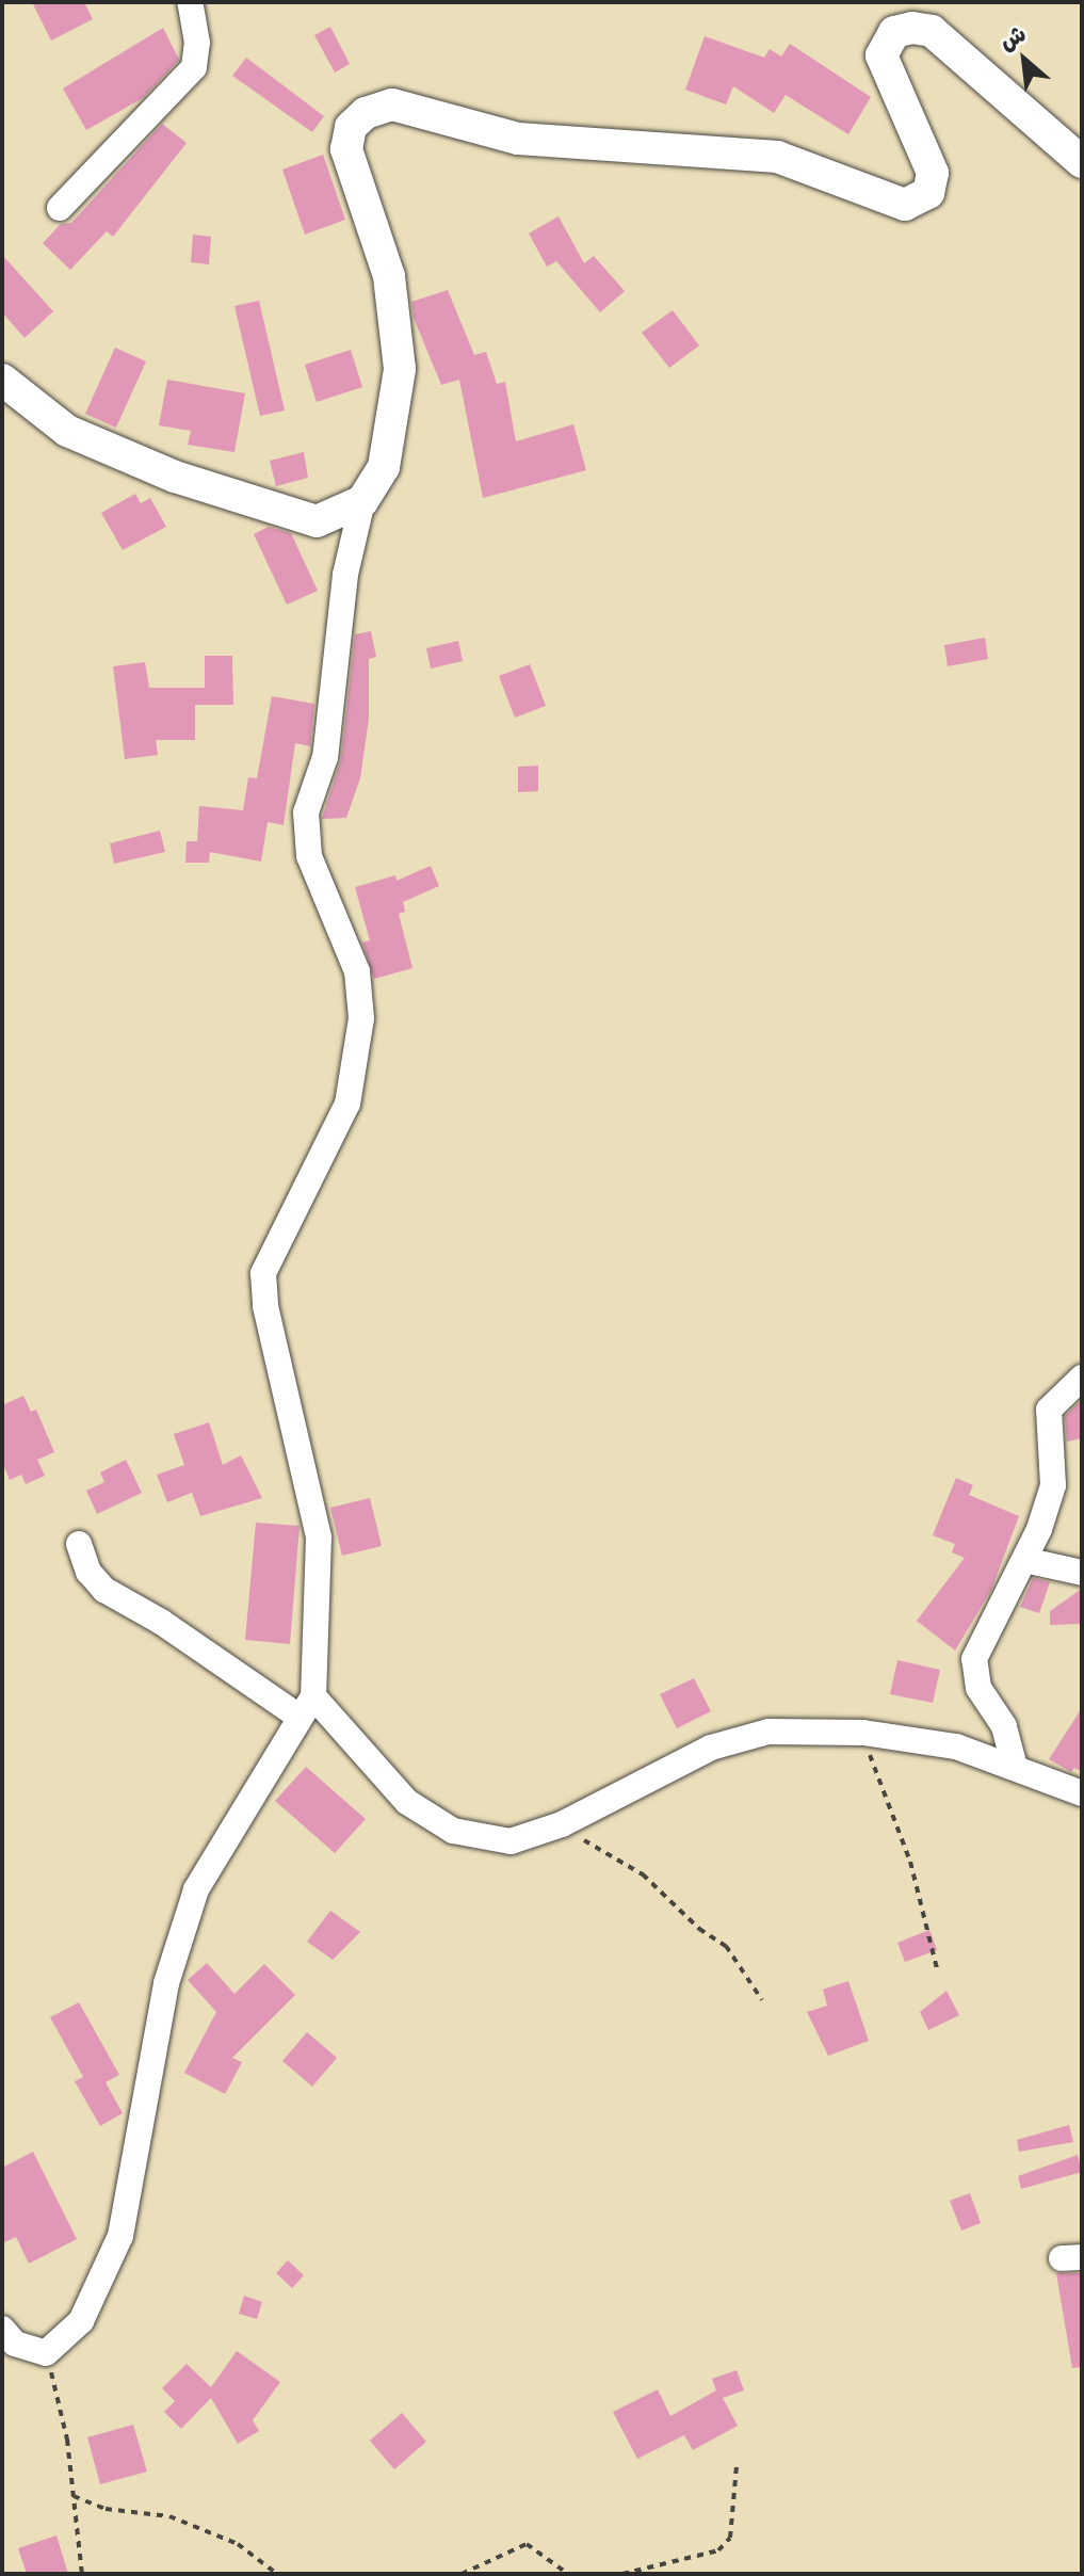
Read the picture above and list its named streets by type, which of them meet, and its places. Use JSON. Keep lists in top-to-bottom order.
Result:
{
  "north": "top left"
}
